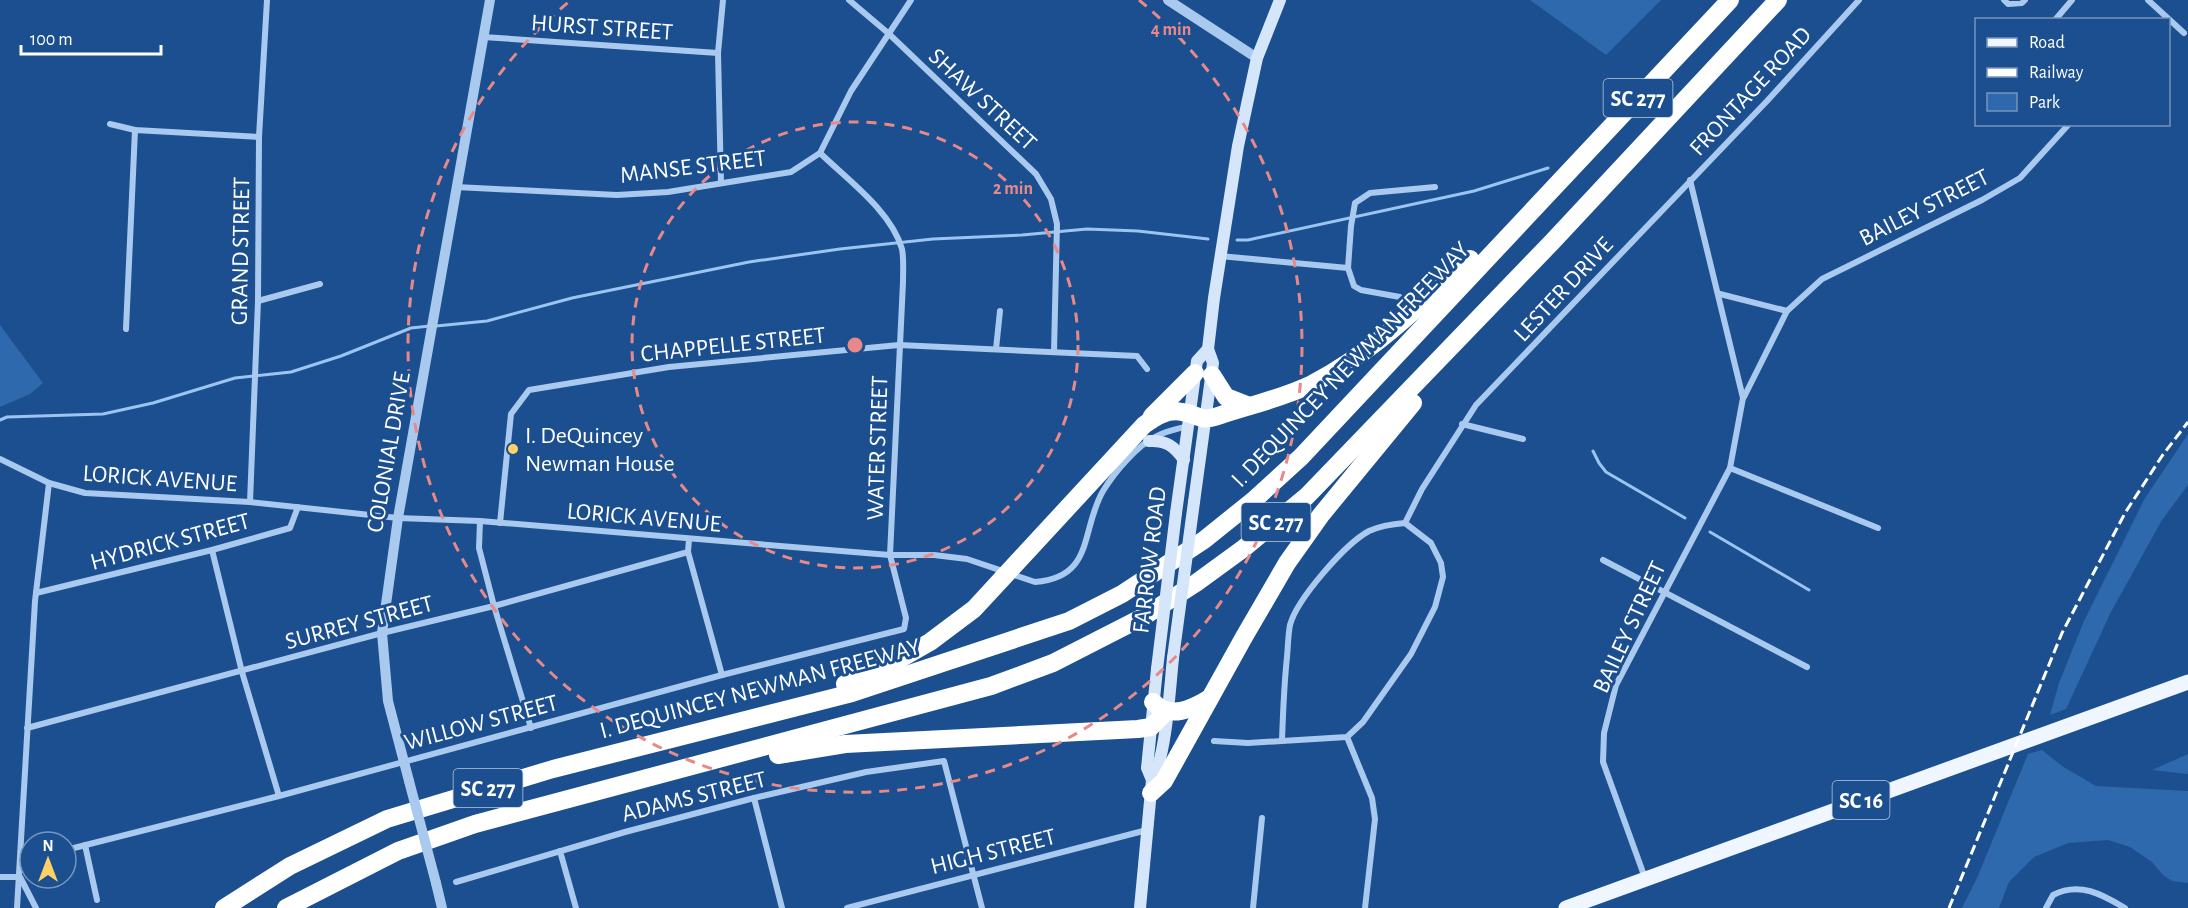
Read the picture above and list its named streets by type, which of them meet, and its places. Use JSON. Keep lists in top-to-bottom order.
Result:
{
  "streets": {
    "highway": ["SC 277", "I. DEQUINCEY NEWMAN FREEWAY"],
    "main road": ["FARROW ROAD", "SC 16"],
    "street": [
      "HURST STREET",
      "FRONTAGE ROAD",
      "SHAW STREET",
      "MANSE STREET",
      "BAILEY STREET",
      "GRAND STREET",
      "LESTER DRIVE",
      "CHAPPELLE STREET",
      "WATER STREET",
      "COLONIAL DRIVE",
      "LORICK AVENUE",
      "HYDRICK STREET",
      "SURREY STREET",
      "WILLOW STREET",
      "ADAMS STREET",
      "HIGH STREET"
    ]
  },
  "crossings": [
    ["HURST STREET", "COLONIAL DRIVE"],
    ["FRONTAGE ROAD", "BAILEY STREET"],
    ["FRONTAGE ROAD", "LESTER DRIVE"],
    ["SHAW STREET", "CHAPPELLE STREET"],
    ["MANSE STREET", "WATER STREET"],
    ["MANSE STREET", "COLONIAL DRIVE"],
    ["BAILEY STREET", "LESTER DRIVE"],
    ["BAILEY STREET", "SC 16"],
    ["GRAND STREET", "LORICK AVENUE"],
    ["CHAPPELLE STREET", "WATER STREET"],
    ["CHAPPELLE STREET", "LORICK AVENUE"],
    ["WATER STREET", "LORICK AVENUE"],
    ["WATER STREET", "WILLOW STREET"],
    ["COLONIAL DRIVE", "LORICK AVENUE"],
    ["COLONIAL DRIVE", "SURREY STREET"],
    ["COLONIAL DRIVE", "WILLOW STREET"],
    ["LORICK AVENUE", "HYDRICK STREET"],
    ["FARROW ROAD", "HIGH STREET"],
    ["ADAMS STREET", "HIGH STREET"]
  ],
  "places": ["I. DeQuincey Newman House"],
  "legend": ["Road", "Railway", "Park"],
  "scale_bar": "100 m",
  "north": "top",
  "rings": ["4 min", "2 min"]
}
